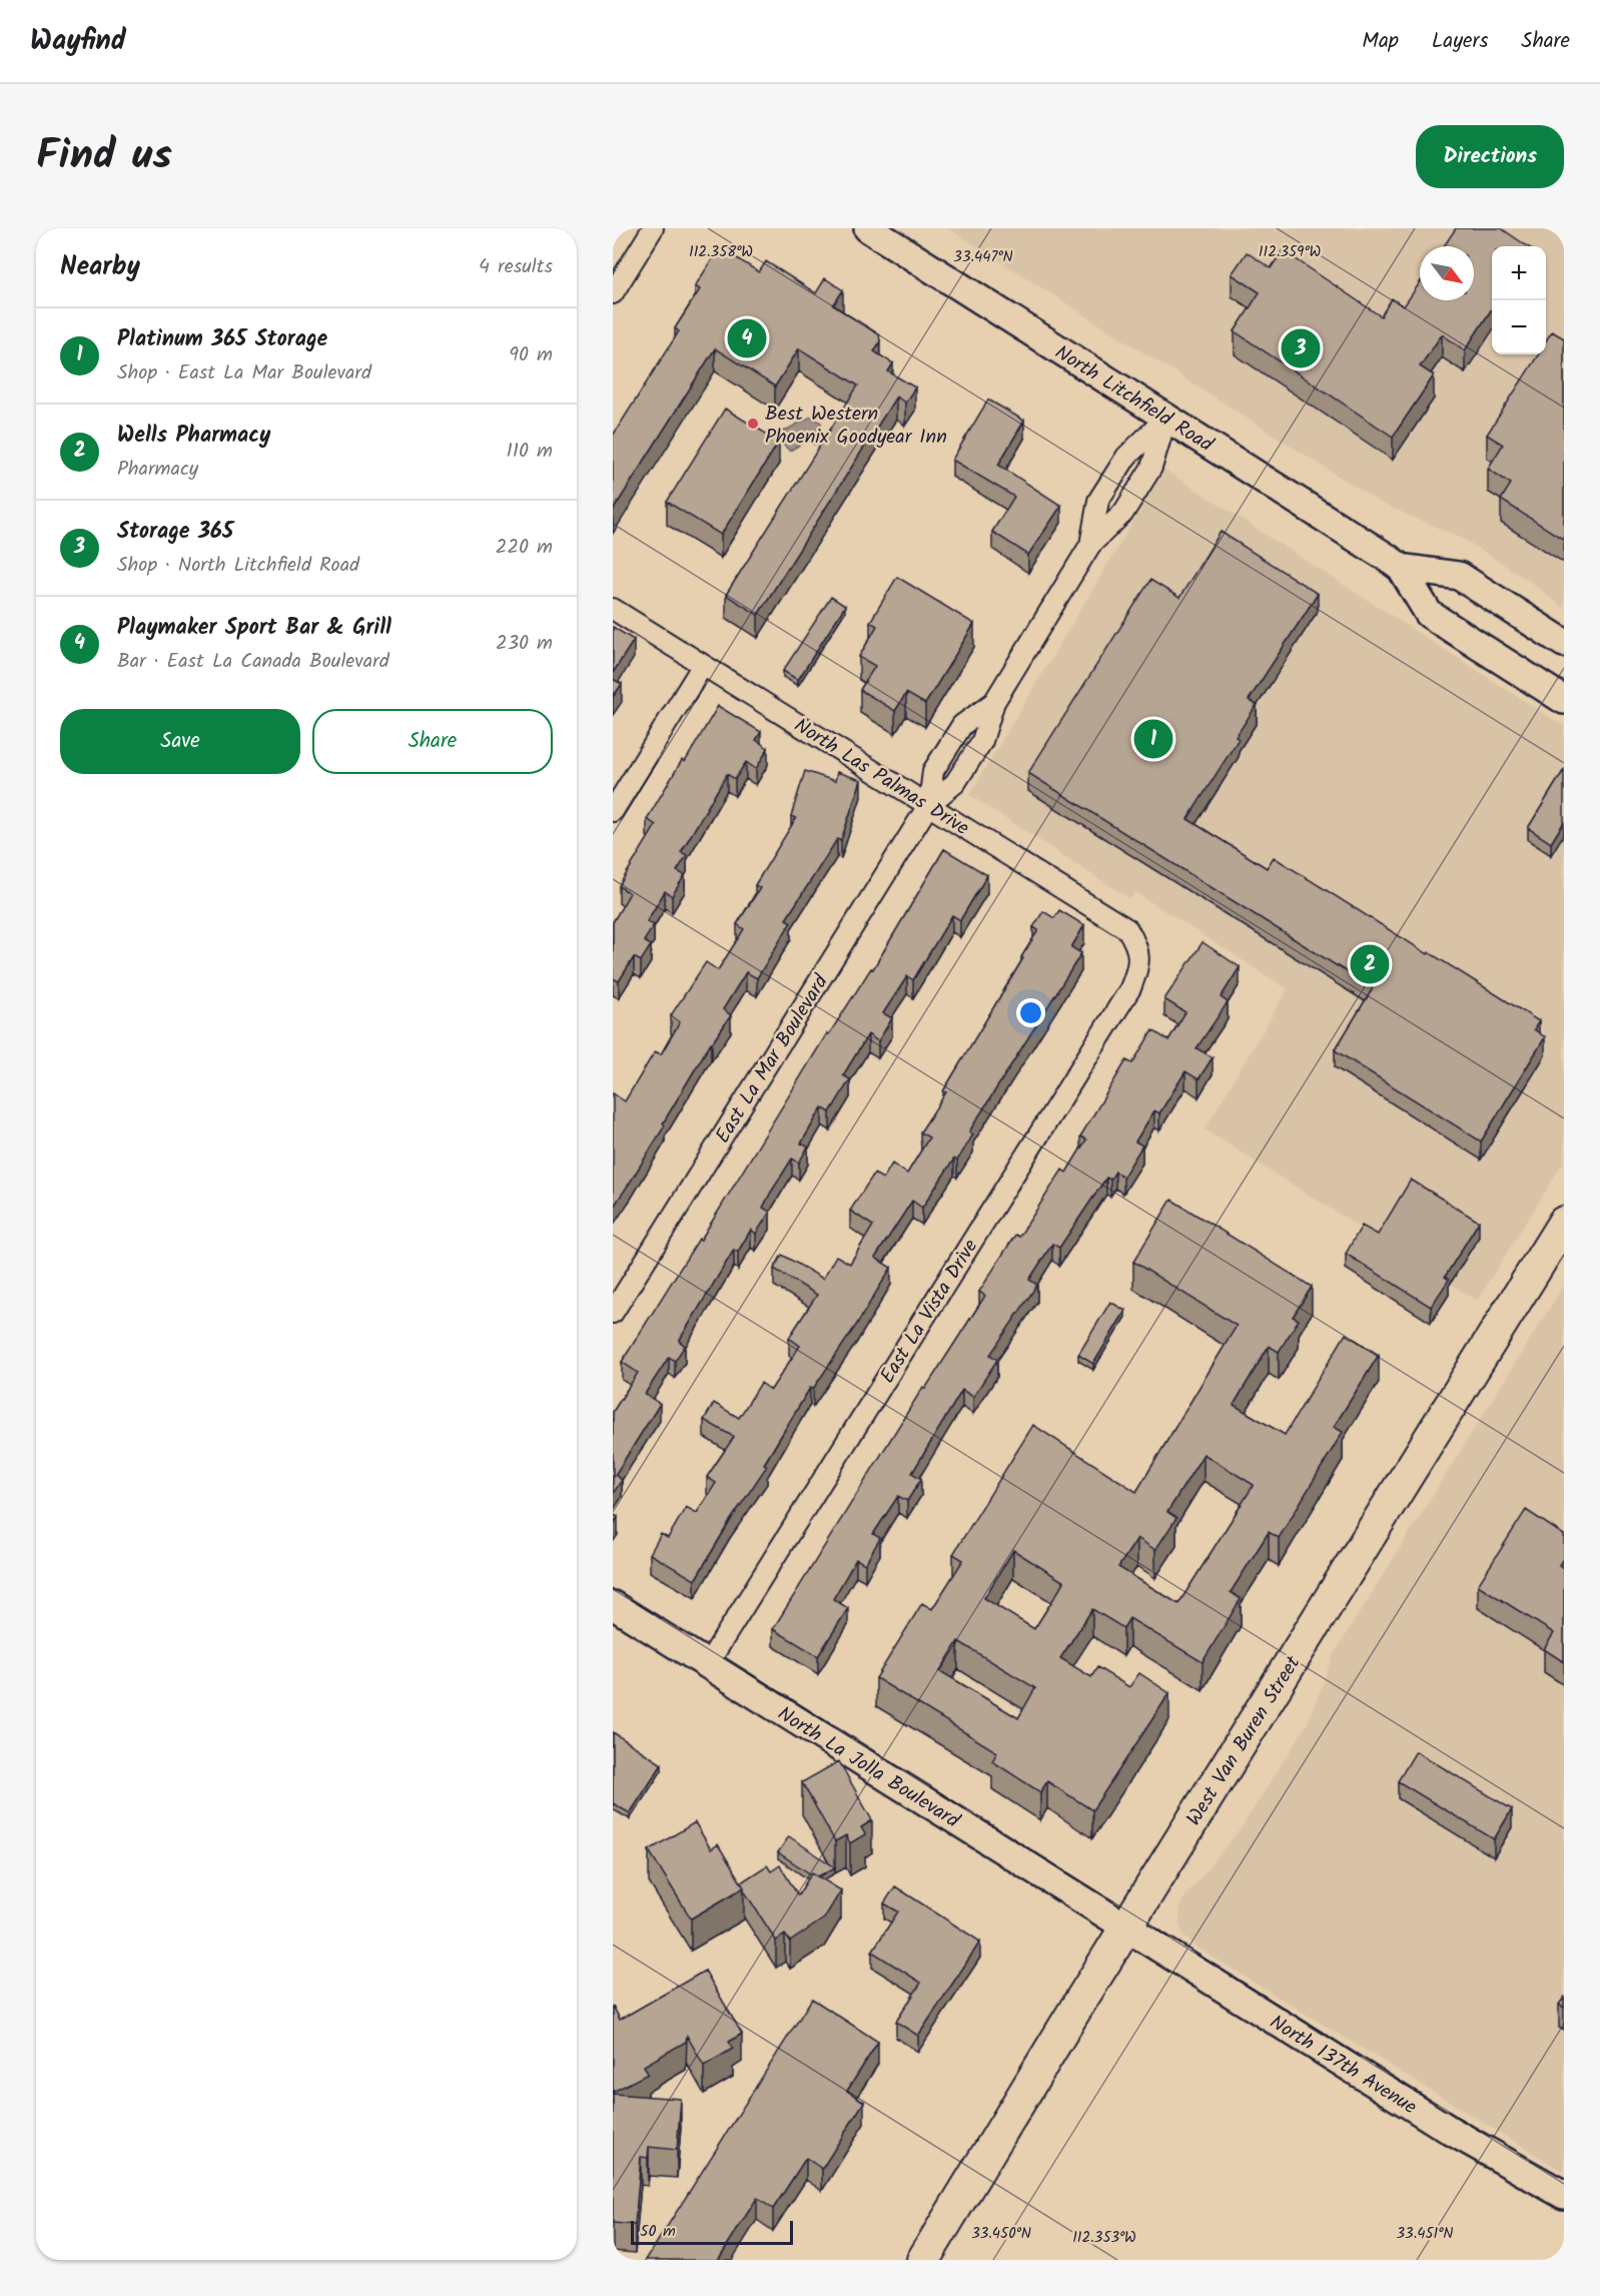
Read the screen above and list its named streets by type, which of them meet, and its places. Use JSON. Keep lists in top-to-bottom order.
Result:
{
  "streets": {
    "main road": ["West Van Buren Street"],
    "street": [
      "North Litchfield Road",
      "North Las Palmas Drive",
      "East La Mar Boulevard",
      "East La Vista Drive",
      "North La Jolla Boulevard",
      "North 137th Avenue"
    ]
  },
  "crossings": [
    ["North Litchfield Road", "East La Mar Boulevard"],
    ["North Las Palmas Drive", "East La Mar Boulevard"],
    ["North Las Palmas Drive", "East La Vista Drive"],
    ["East La Vista Drive", "North La Jolla Boulevard"],
    ["West Van Buren Street", "North La Jolla Boulevard"],
    ["West Van Buren Street", "North 137th Avenue"],
    ["North La Jolla Boulevard", "North 137th Avenue"]
  ],
  "places": ["Best Western Phoenix Goodyear Inn"],
  "scale_bar": "50 m",
  "north": "bottom right",
  "page": {
    "header": "Wayfind",
    "nav": ["Map", "Layers", "Share"],
    "title": "Find us",
    "buttons": [
      "Directions",
      ["Save", "Share"]
    ],
    "heading": ["Nearby", "4 results"],
    "map_buttons": ["+", "−"],
    "list": [
      {
        "mark": "1",
        "name": "Platinum 365 Storage",
        "note": "Shop · East La Mar Boulevard",
        "value": "90 m"
      },
      {
        "mark": "2",
        "name": "Wells Pharmacy",
        "note": "Pharmacy",
        "value": "110 m"
      },
      {
        "mark": "3",
        "name": "Storage 365",
        "note": "Shop · North Litchfield Road",
        "value": "220 m"
      },
      {
        "mark": "4",
        "name": "Playmaker Sport Bar & Grill",
        "note": "Bar · East La Canada Boulevard",
        "value": "230 m"
      }
    ],
    "pins": [
      "4",
      "3",
      "1",
      "2"
    ],
    "scale": "50 m"
  },
  "coordinates": [
    "112.359°W",
    "112.358°W",
    "33.447°N",
    "33.450°N",
    "33.451°N",
    "112.353°W"
  ]
}
